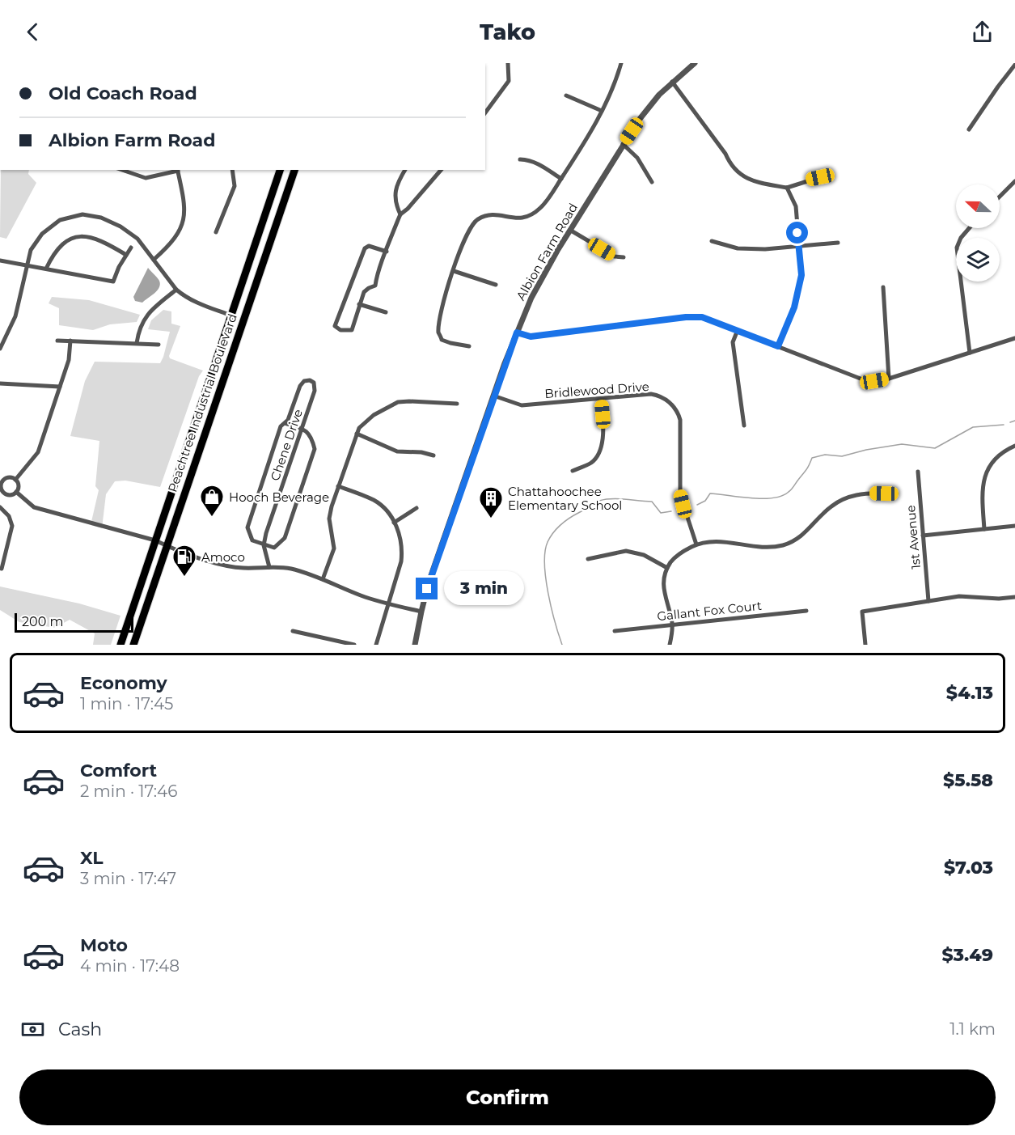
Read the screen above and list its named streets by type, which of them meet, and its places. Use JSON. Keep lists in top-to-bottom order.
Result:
{
  "streets": {
    "highway": ["Peachtree Industrial Boulevard"],
    "street": [
      "Albion Farm Road",
      "Bridlewood Drive",
      "Chene Drive",
      "1st Avenue",
      "Gallant Fox Court"
    ]
  },
  "crossings": [
    ["Albion Farm Road", "Bridlewood Drive"]
  ],
  "places": {
    "shop": ["Hooch Beverage"],
    "building": ["Chattahoochee Elementary School"],
    "fuel station": ["Amoco"]
  },
  "scale_bar": "200 m",
  "north": "left",
  "page": {
    "header": "Tako",
    "banner": ["Old Coach Road", "Albion Farm Road"],
    "bubble": "3 min",
    "scale": "200 m",
    "list": [
      {
        "name": "Economy",
        "note": "1 min · 17:45",
        "value": "$4.13"
      },
      {
        "name": "Comfort",
        "note": "2 min · 17:46",
        "value": "$5.58"
      },
      {
        "name": "XL",
        "note": "3 min · 17:47",
        "value": "$7.03"
      },
      {
        "name": "Moto",
        "note": "4 min · 17:48",
        "value": "$3.49"
      }
    ],
    "pay": ["Cash", "1.1 km"],
    "buttons": "Confirm"
  }
}
